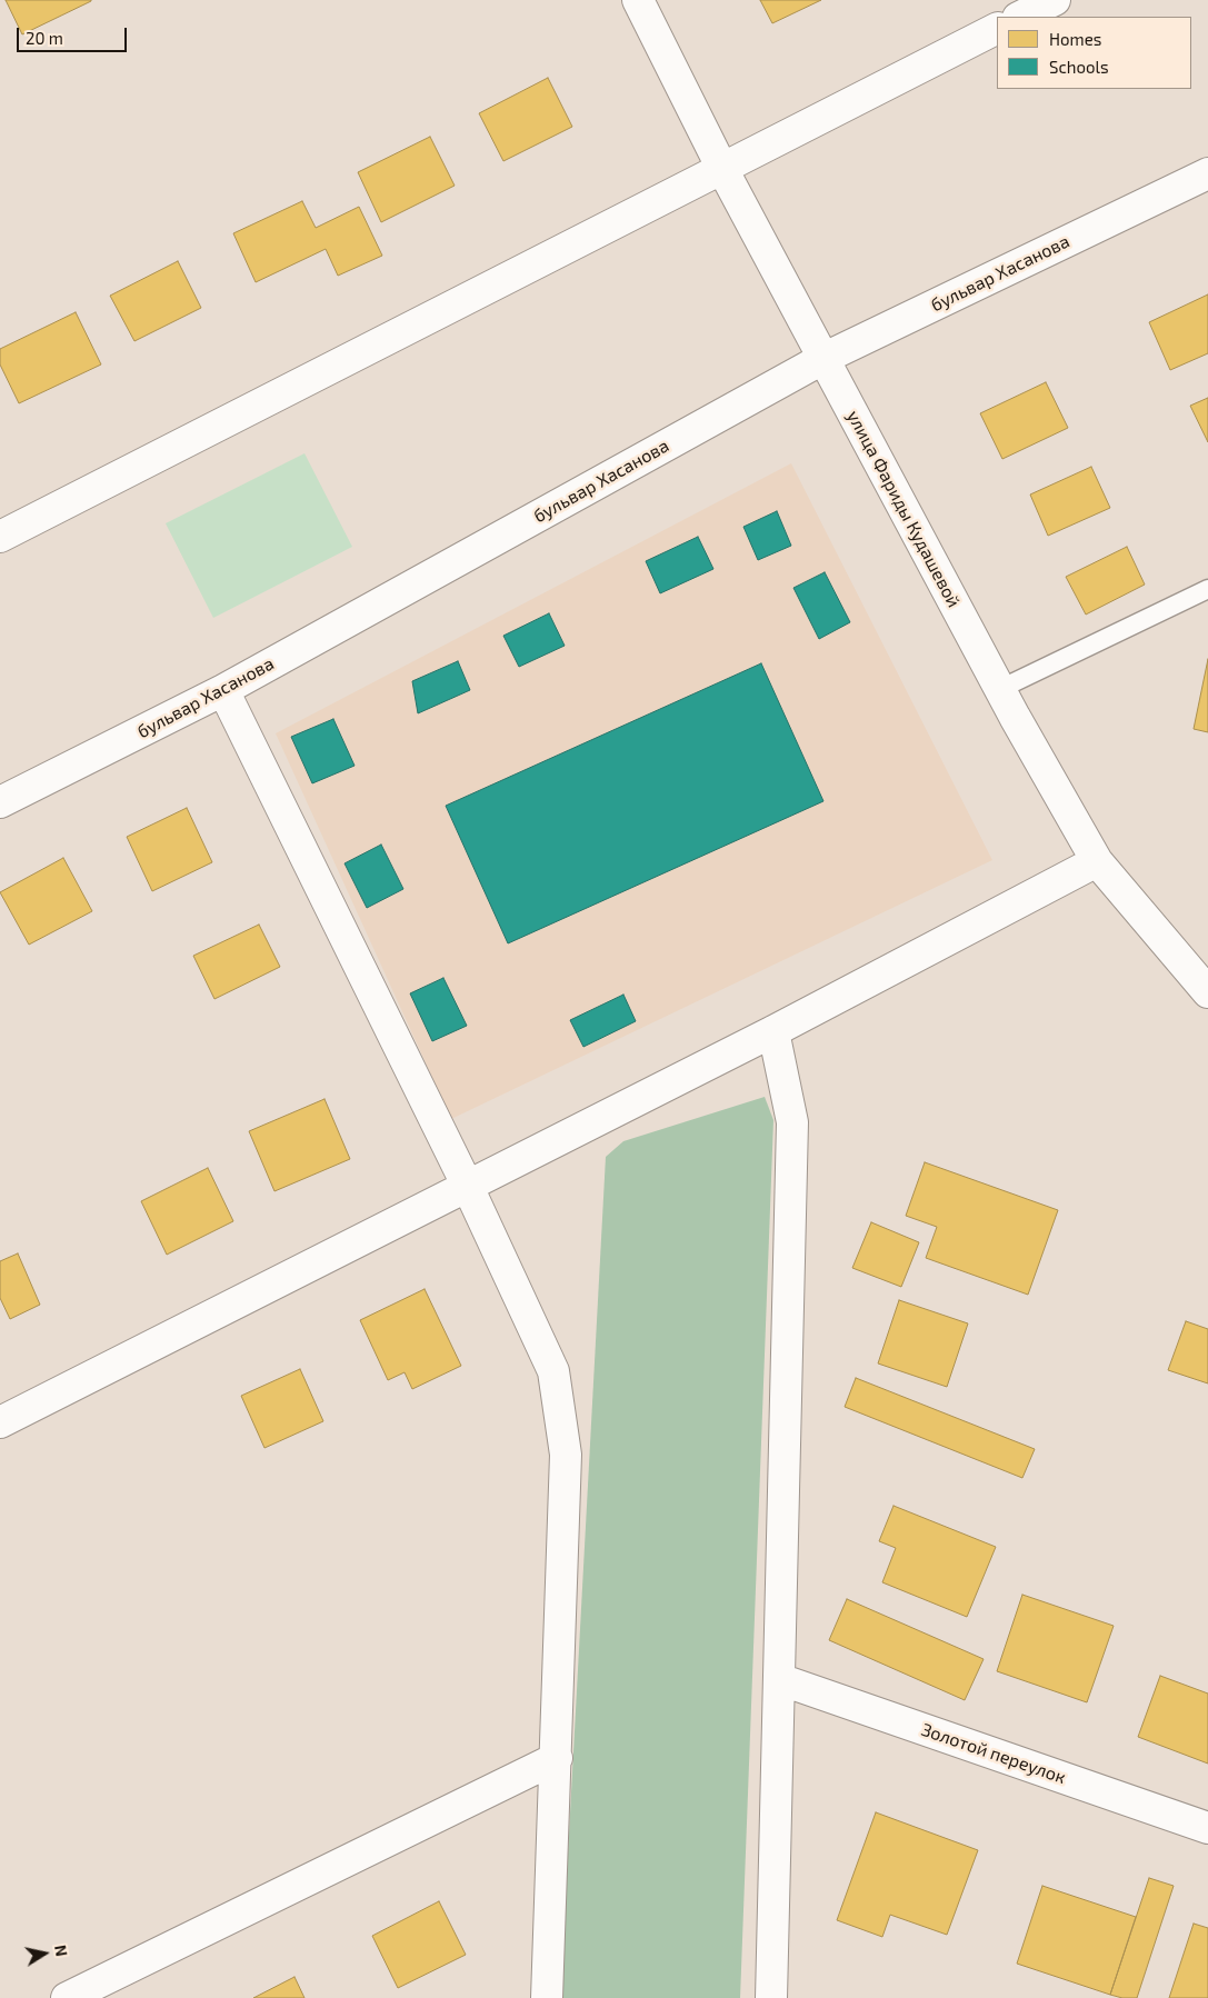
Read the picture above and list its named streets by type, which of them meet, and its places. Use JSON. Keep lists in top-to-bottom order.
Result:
{
  "streets": {
    "street": ["бульвар Хасанова", "улица Фариды Кудашевой", "Золотой переулок"]
  },
  "crossings": [
    ["бульвар Хасанова", "улица Фариды Кудашевой"]
  ],
  "legend": ["Homes", "Schools"],
  "scale_bar": "20 m",
  "north": "right"
}
